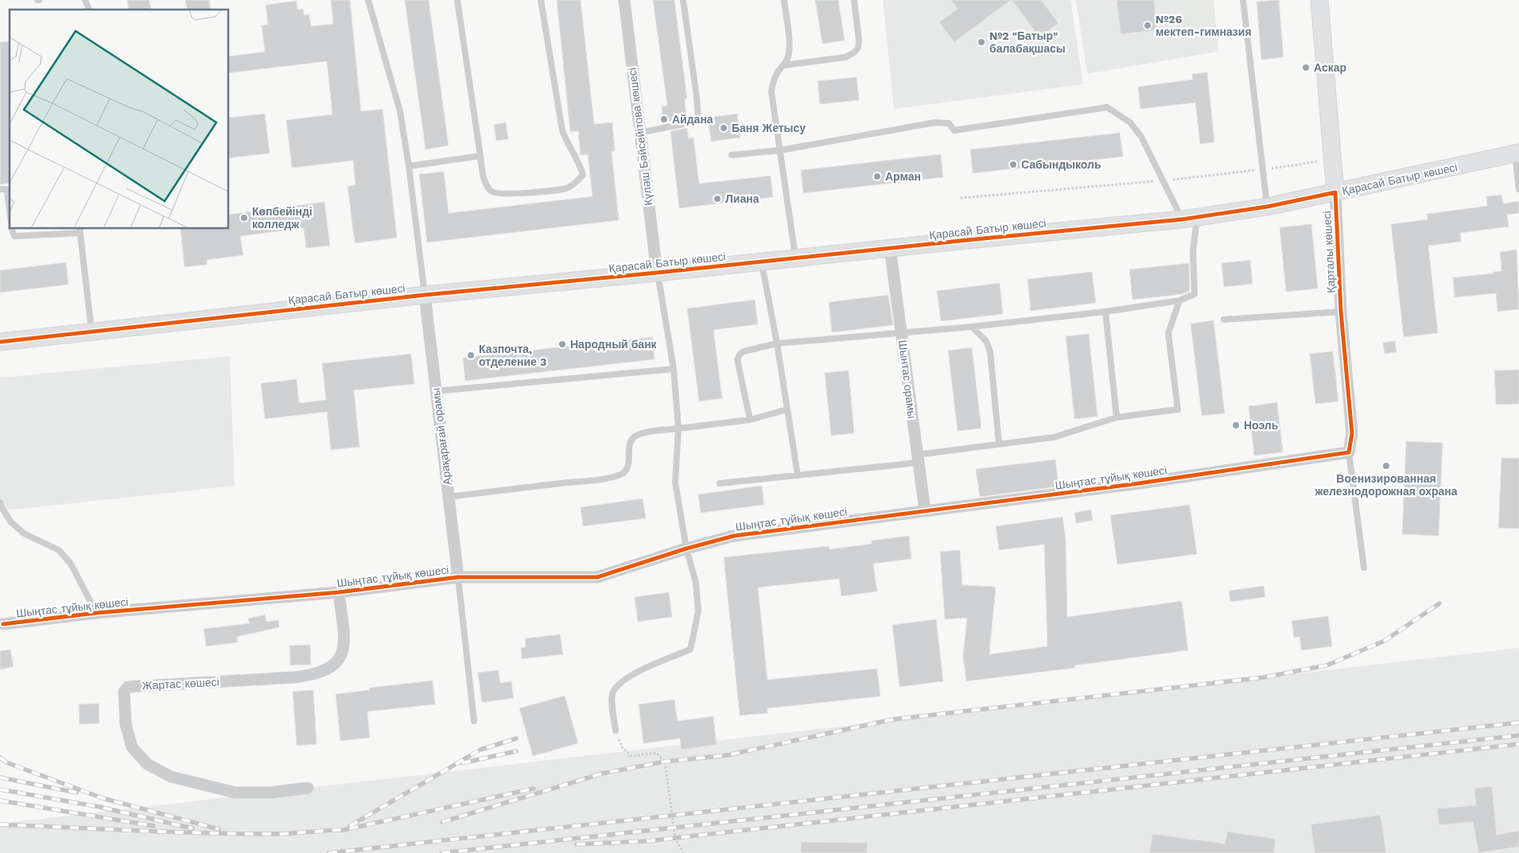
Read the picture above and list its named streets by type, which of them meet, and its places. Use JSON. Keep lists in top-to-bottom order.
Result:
{
  "streets": {
    "street": [
      "Күләш Бәйсейітова көшесі",
      "Қарасай Батыр көшесі",
      "Қарталы көшесі",
      "Шынтас орамы",
      "Арақарағай орамы",
      "Шыңтас тұйық көшесі",
      "Жартас көшесі"
    ]
  },
  "crossings": [
    ["Күләш Бәйсейітова көшесі", "Қарасай Батыр көшесі"],
    ["Қарасай Батыр көшесі", "Қарталы көшесі"],
    ["Қарасай Батыр көшесі", "Шынтас орамы"],
    ["Қарасай Батыр көшесі", "Арақарағай орамы"],
    ["Шынтас орамы", "Шыңтас тұйық көшесі"],
    ["Арақарағай орамы", "Шыңтас тұйық көшесі"],
    ["Шыңтас тұйық көшесі", "Жартас көшесі"]
  ],
  "places": [
    "№26 мектеп-гимназия",
    "№2 \"Батыр\" балабақшасы",
    "Аскар",
    "Айдана",
    "Баня Жетысу",
    "Сабындыколь",
    "Арман",
    "Лиана",
    "Көпбейінді колледж",
    "Народный банк",
    "Казпочта, отделение 3",
    "Ноэль",
    "Военизированная железнодорожная охрана"
  ]
}
